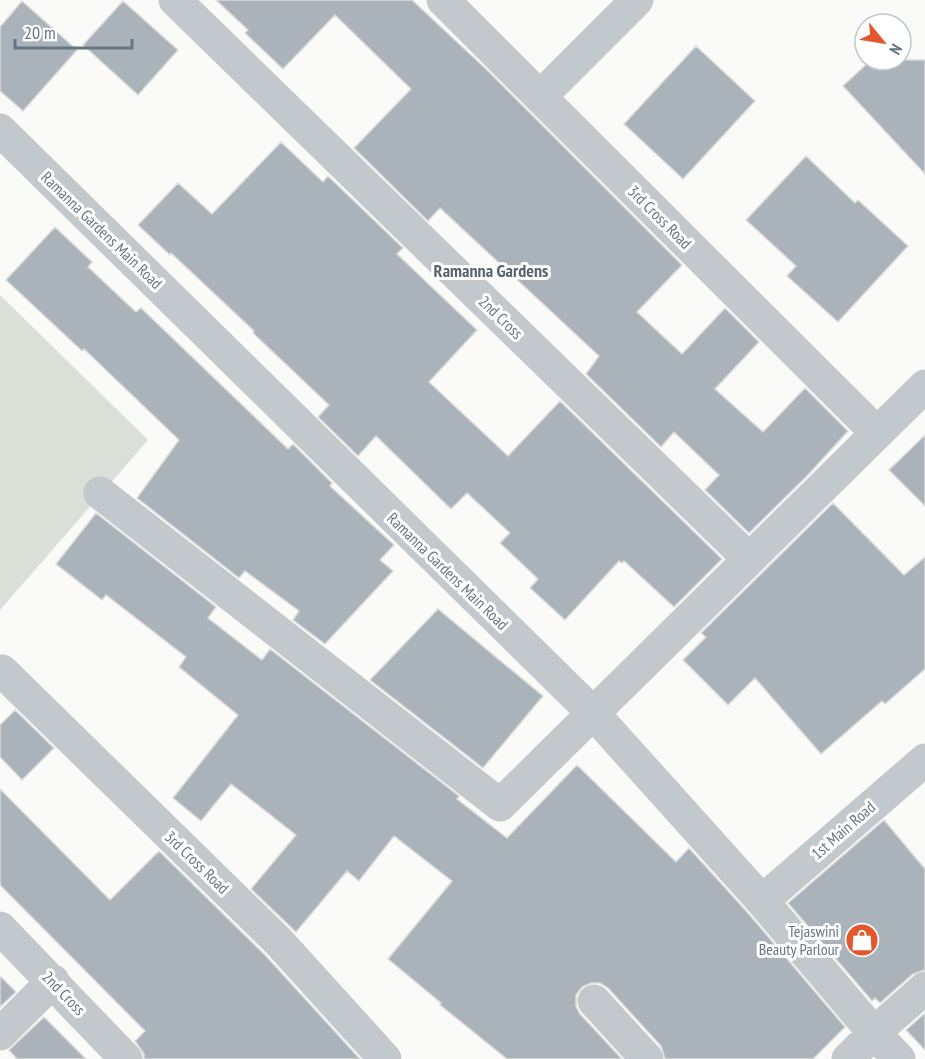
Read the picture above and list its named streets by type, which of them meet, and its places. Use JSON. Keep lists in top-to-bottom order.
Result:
{
  "streets": {
    "street": [
      "3rd Cross Road",
      "Ramanna Gardens Main Road",
      "2nd Cross",
      "1st Main Road"
    ]
  },
  "crossings": [
    ["Ramanna Gardens Main Road", "1st Main Road"]
  ],
  "districts": ["Ramanna Gardens"],
  "places": {
    "shop": ["Tejaswini Beauty Parlour"]
  },
  "scale_bar": "20 m",
  "north": "bottom right"
}
